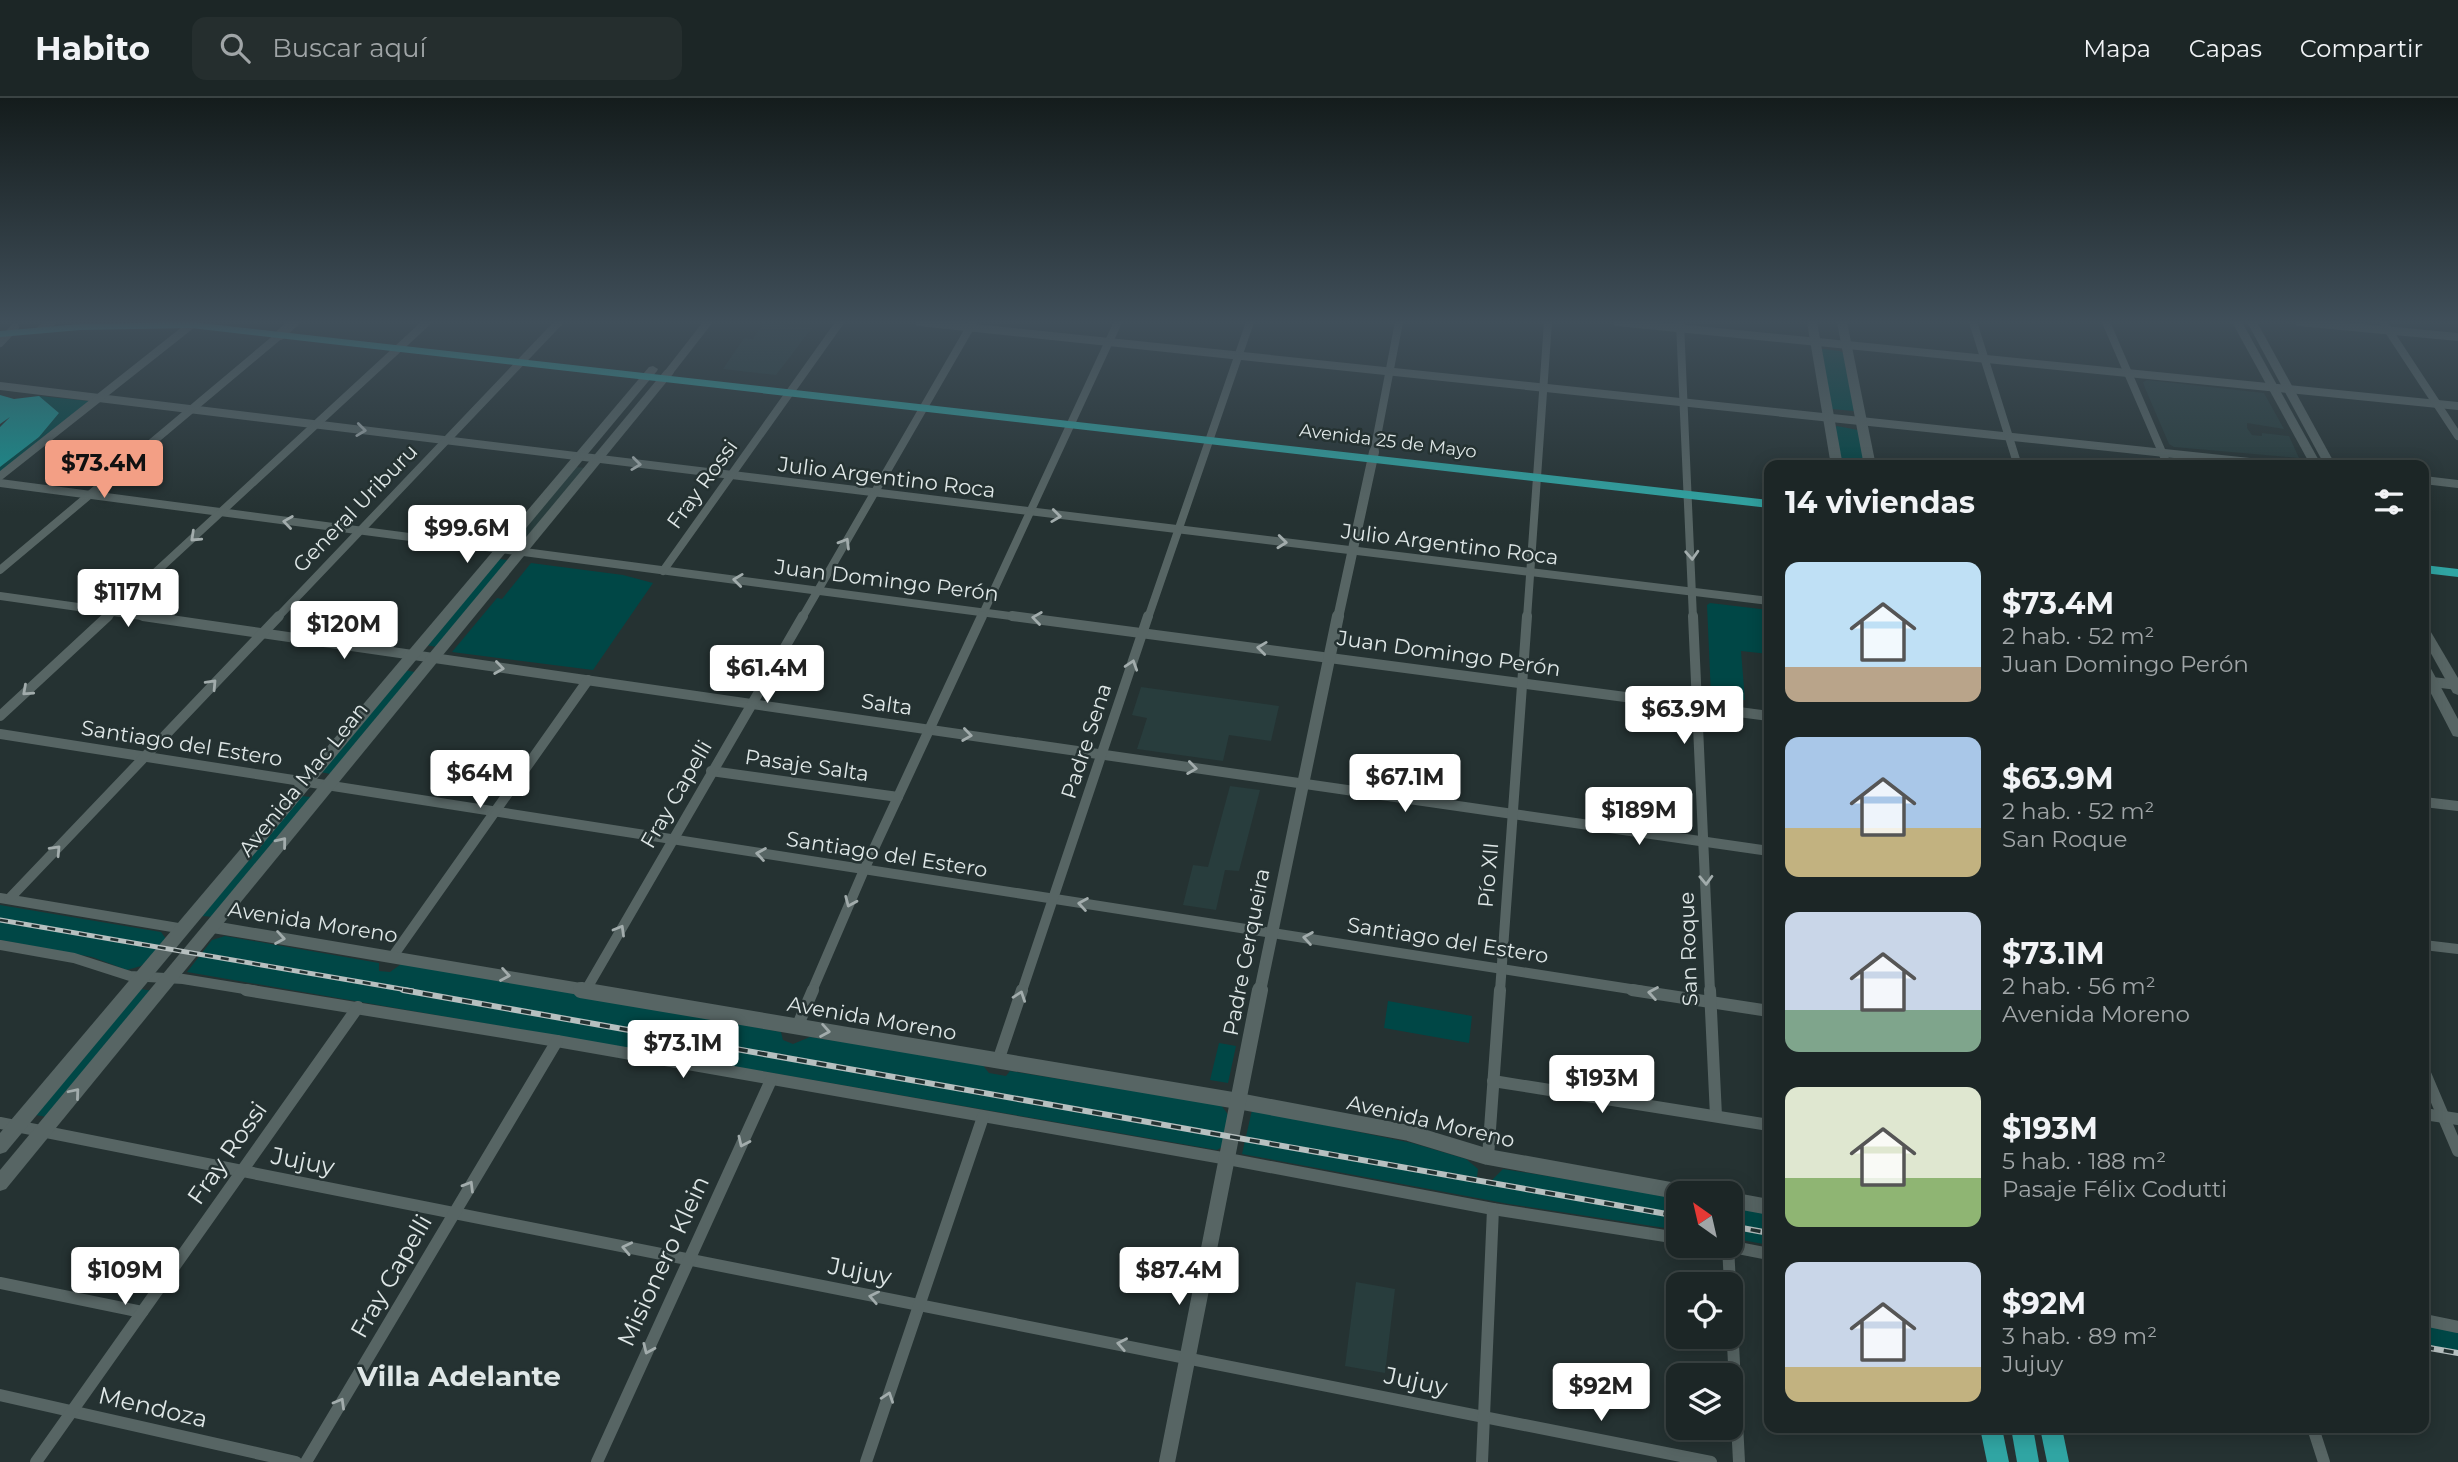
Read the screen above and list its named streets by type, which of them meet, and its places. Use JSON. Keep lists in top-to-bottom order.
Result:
{
  "streets": {
    "main road": ["Avenida 25 de Mayo", "Avenida Mac Lean", "Avenida Moreno"],
    "street": [
      "Julio Argentino Roca",
      "Fray Rossi",
      "General Uriburu",
      "Juan Domingo Perón",
      "Salta",
      "Padre Sena",
      "Santiago del Estero",
      "Pasaje Salta",
      "Fray Capelli",
      "Pío XII",
      "San Roque",
      "Padre Cerqueira",
      "Jujuy",
      "Misionero Klein",
      "Mendoza"
    ]
  },
  "crossings": [
    ["Avenida 25 de Mayo", "Fray Rossi"],
    ["Avenida 25 de Mayo", "Padre Sena"],
    ["Avenida 25 de Mayo", "Fray Capelli"],
    ["Avenida 25 de Mayo", "Pío XII"],
    ["Avenida 25 de Mayo", "San Roque"],
    ["Avenida 25 de Mayo", "Padre Cerqueira"],
    ["Julio Argentino Roca", "Fray Rossi"],
    ["Julio Argentino Roca", "General Uriburu"],
    ["Julio Argentino Roca", "Padre Sena"],
    ["Julio Argentino Roca", "Avenida Mac Lean"],
    ["Julio Argentino Roca", "Fray Capelli"],
    ["Julio Argentino Roca", "Pío XII"],
    ["Julio Argentino Roca", "San Roque"],
    ["Julio Argentino Roca", "Padre Cerqueira"],
    ["Fray Rossi", "Juan Domingo Perón"],
    ["Fray Rossi", "Jujuy"],
    ["Fray Rossi", "Mendoza"],
    ["General Uriburu", "Juan Domingo Perón"],
    ["General Uriburu", "Salta"],
    ["General Uriburu", "Santiago del Estero"],
    ["General Uriburu", "Avenida Moreno"],
    ["Juan Domingo Perón", "Padre Sena"],
    ["Juan Domingo Perón", "Avenida Mac Lean"],
    ["Juan Domingo Perón", "Fray Capelli"],
    ["Juan Domingo Perón", "Pío XII"],
    ["Juan Domingo Perón", "San Roque"],
    ["Juan Domingo Perón", "Padre Cerqueira"],
    ["Salta", "Padre Sena"],
    ["Salta", "Avenida Mac Lean"],
    ["Salta", "Fray Capelli"],
    ["Salta", "Pío XII"],
    ["Salta", "San Roque"],
    ["Salta", "Padre Cerqueira"],
    ["Padre Sena", "Santiago del Estero"],
    ["Padre Sena", "Avenida Moreno"],
    ["Santiago del Estero", "Avenida Mac Lean"],
    ["Santiago del Estero", "Fray Capelli"],
    ["Santiago del Estero", "Pío XII"],
    ["Santiago del Estero", "San Roque"],
    ["Santiago del Estero", "Padre Cerqueira"],
    ["Pasaje Salta", "Fray Capelli"],
    ["Avenida Mac Lean", "Avenida Moreno"],
    ["Avenida Mac Lean", "Jujuy"],
    ["Fray Capelli", "Avenida Moreno"],
    ["Fray Capelli", "Jujuy"],
    ["Pío XII", "Avenida Moreno"],
    ["Avenida Moreno", "Padre Cerqueira"],
    ["Padre Cerqueira", "Jujuy"],
    ["Jujuy", "Misionero Klein"]
  ],
  "one_way": [
    "General Uriburu",
    "Juan Domingo Perón",
    "Padre Sena",
    "Santiago del Estero",
    "Fray Capelli",
    "San Roque",
    "Jujuy",
    "Misionero Klein"
  ],
  "districts": ["Villa Adelante"],
  "north": "top left",
  "page": {
    "header": "Habito",
    "search": "Buscar aquí",
    "nav": ["Mapa", "Capas", "Compartir"],
    "price": [
      "$73.4M",
      "$99.6M",
      "$117M",
      "$120M",
      "$61.4M",
      "$63.9M",
      "$64M",
      "$67.1M",
      "$189M",
      "$73.1M",
      "$193M",
      "$109M",
      "$87.4M",
      "$92M"
    ],
    "heading": "14 viviendas",
    "list": [
      {
        "name": "$73.4M",
        "note": "2 hab. · 52 m² · Juan Domingo Perón"
      },
      {
        "name": "$63.9M",
        "note": "2 hab. · 52 m² · San Roque"
      },
      {
        "name": "$73.1M",
        "note": "2 hab. · 56 m² · Avenida Moreno"
      },
      {
        "name": "$193M",
        "note": "5 hab. · 188 m² · Pasaje Félix Codutti"
      },
      {
        "name": "$92M",
        "note": "3 hab. · 89 m² · Jujuy"
      }
    ]
  }
}
